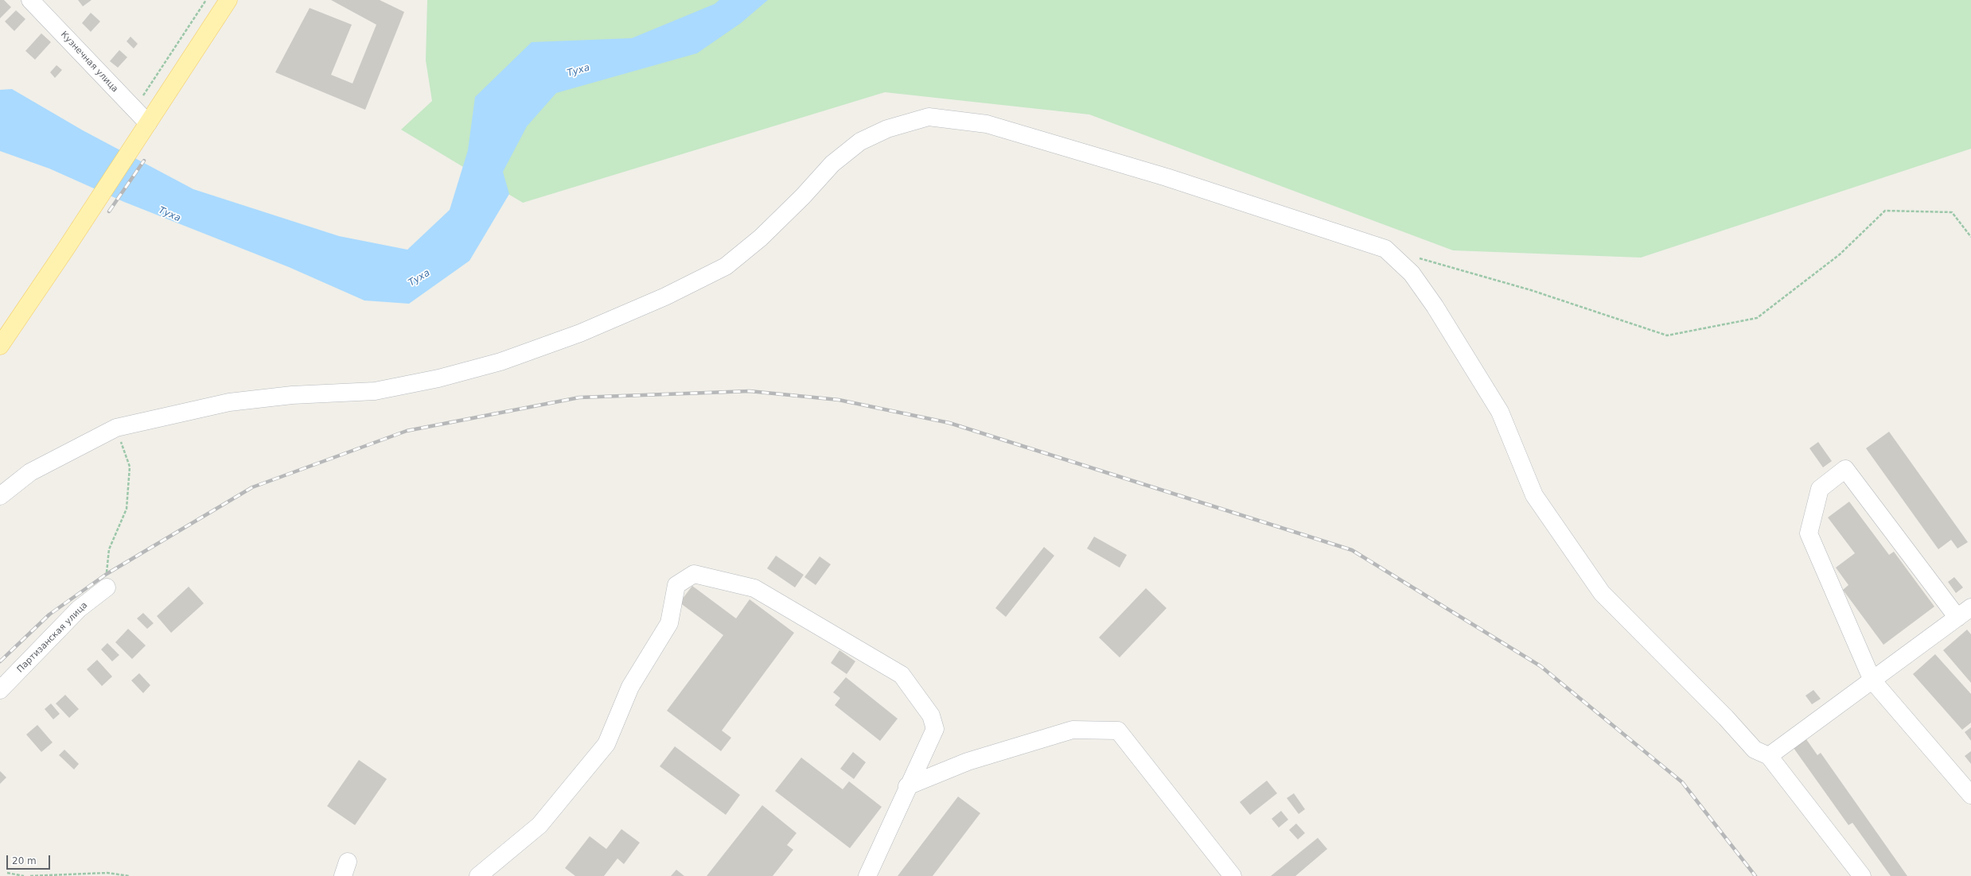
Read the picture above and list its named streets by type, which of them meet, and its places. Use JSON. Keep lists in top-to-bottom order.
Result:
{
  "streets": {
    "street": ["Кузнечная улица", "Партизанская улица"]
  },
  "water": ["Туха"],
  "scale_bar": "20 m"
}
